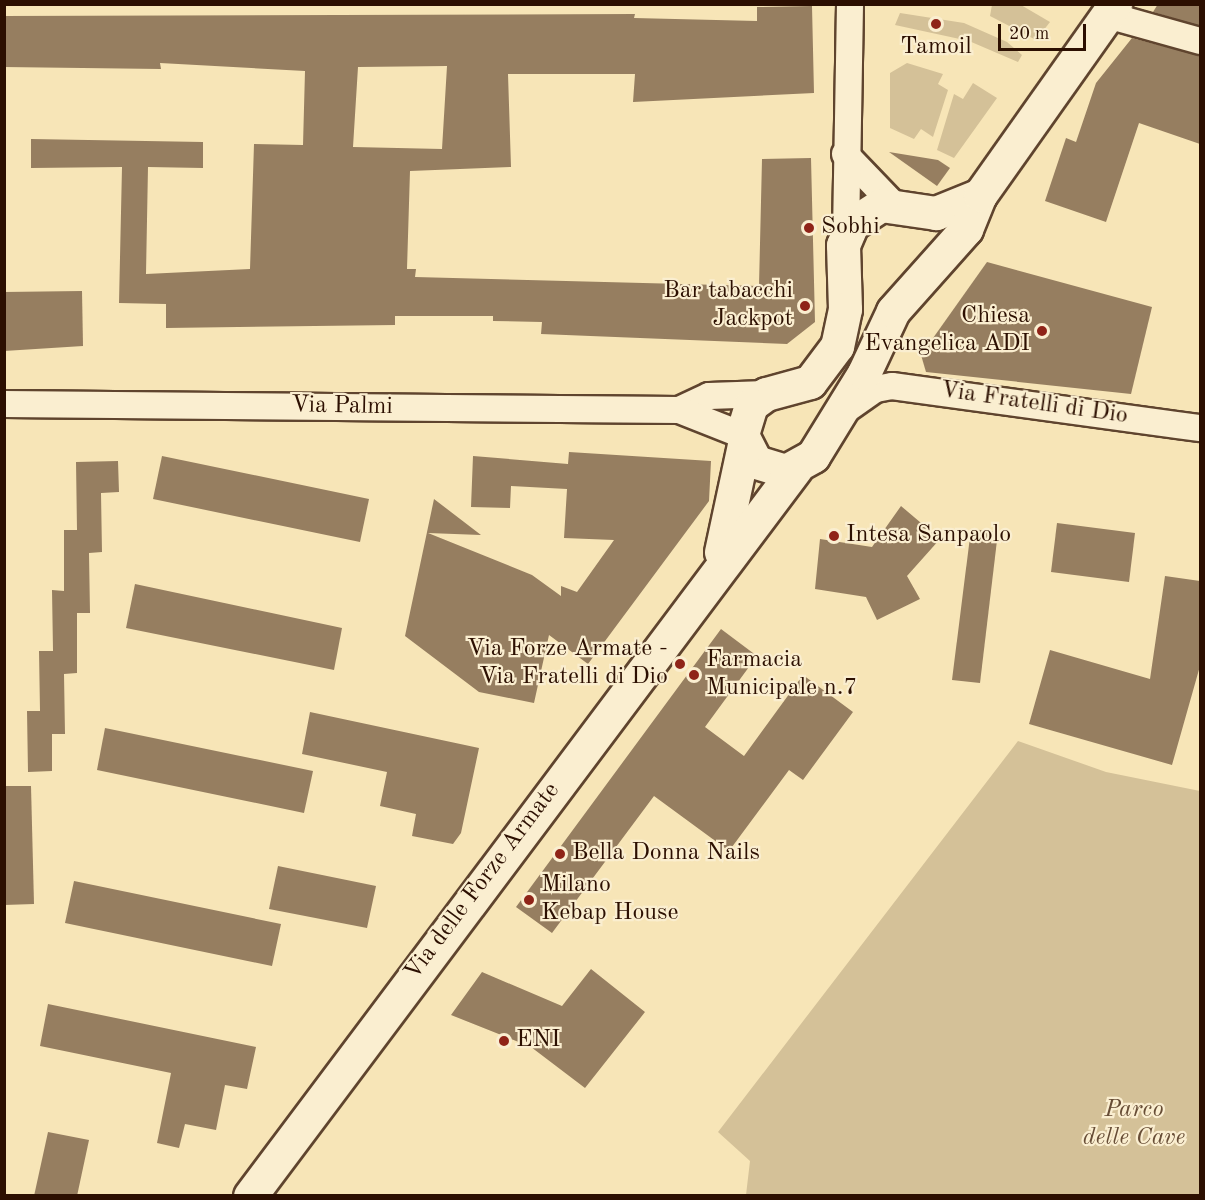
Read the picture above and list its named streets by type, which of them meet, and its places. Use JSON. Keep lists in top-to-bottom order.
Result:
{
  "streets": {
    "street": ["Via Fratelli di Dio", "Via Palmi", "Via delle Forze Armate"]
  },
  "crossings": [
    ["Via Fratelli di Dio", "Via delle Forze Armate"],
    ["Via Palmi", "Via delle Forze Armate"]
  ],
  "parks": ["Parco delle Cave"],
  "places": [
    "Tamoil",
    "Sobhi",
    "Bar tabacchi Jackpot",
    "Chiesa Evangelica ADI",
    "Intesa Sanpaolo",
    "Via Forze Armate - Via Fratelli di Dio",
    "Farmacia Municipale n.7",
    "Bella Donna Nails",
    "Milano Kebap House",
    "ENI"
  ],
  "scale_bar": "20 m"
}
